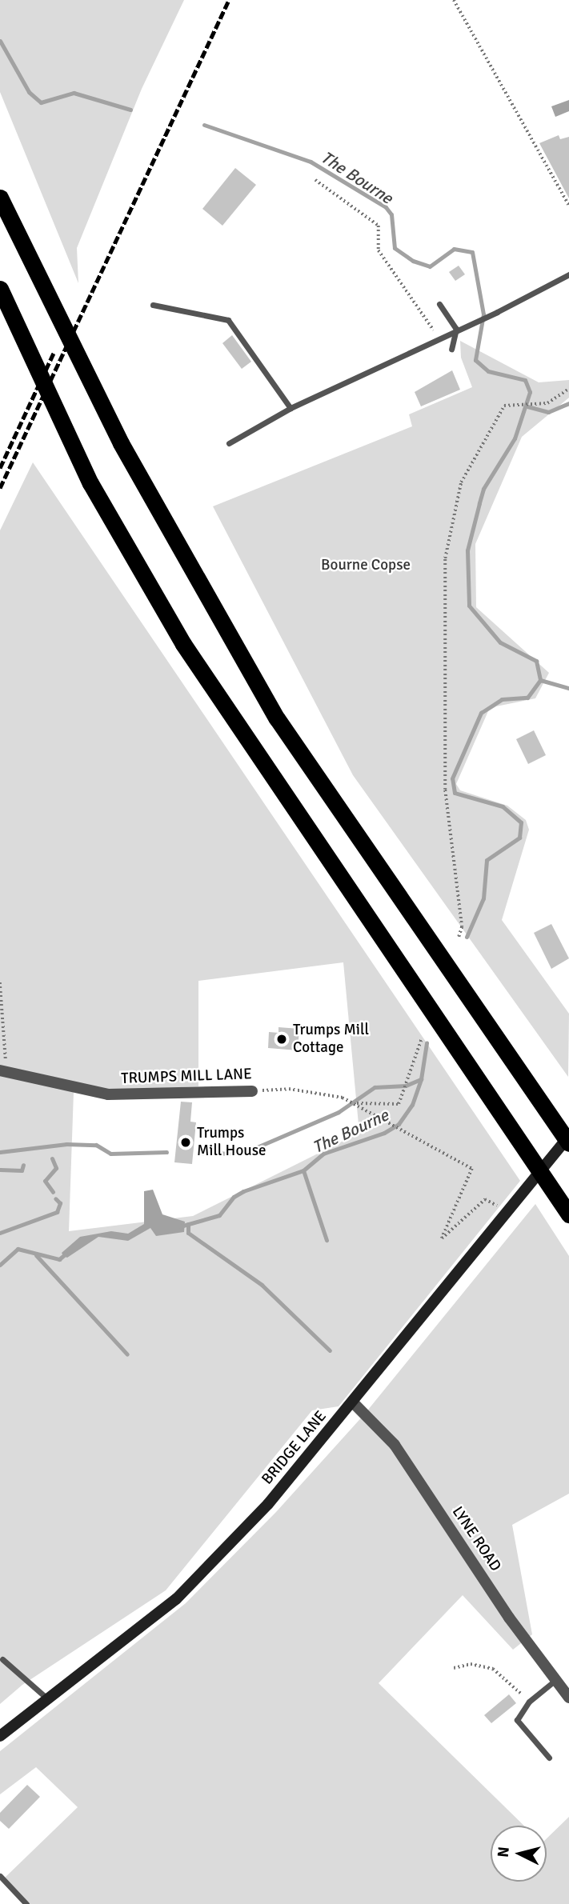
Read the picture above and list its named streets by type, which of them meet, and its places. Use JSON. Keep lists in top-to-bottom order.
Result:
{
  "streets": {
    "street": ["TRUMPS MILL LANE", "BRIDGE LANE", "LYNE ROAD"]
  },
  "crossings": [
    ["TRUMPS MILL LANE", "BRIDGE LANE"],
    ["BRIDGE LANE", "LYNE ROAD"]
  ],
  "water": ["The Bourne"],
  "parks": ["Bourne Copse"],
  "places": ["Trumps Mill Cottage", "Trumps Mill House"],
  "north": "left"
}
